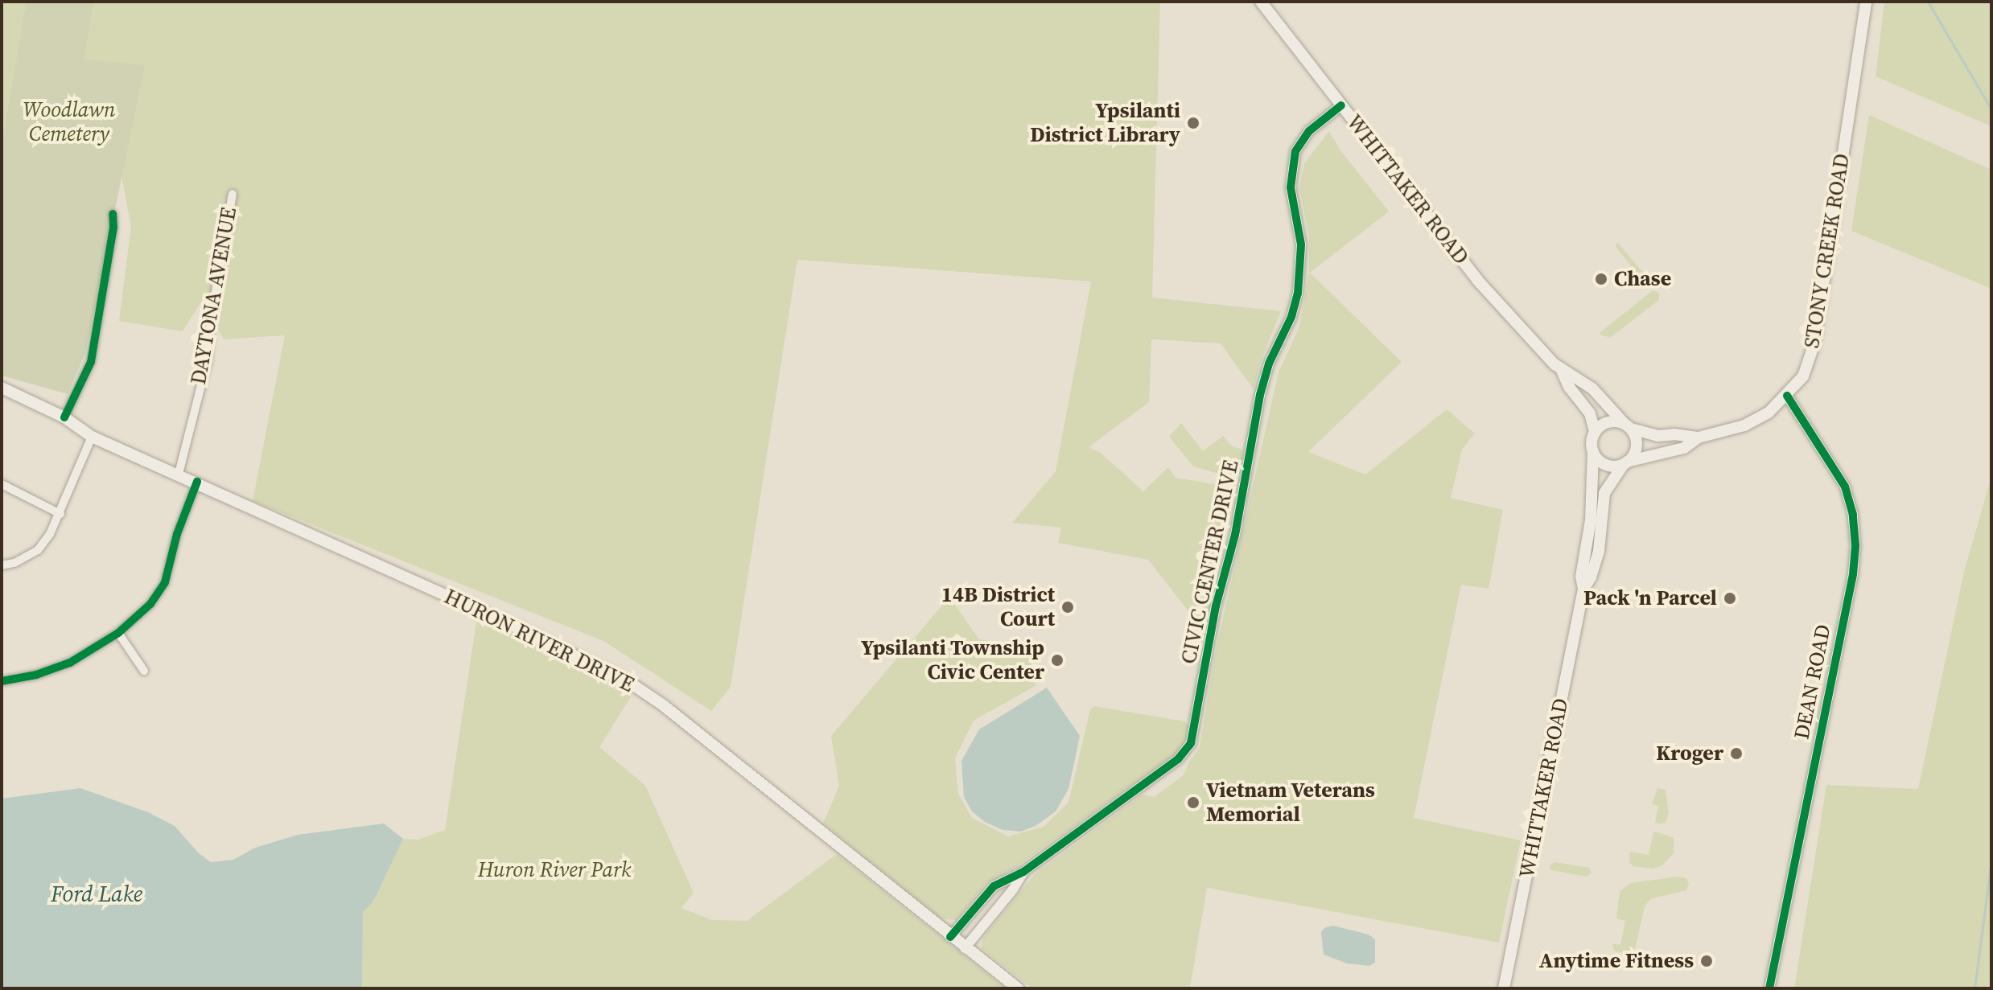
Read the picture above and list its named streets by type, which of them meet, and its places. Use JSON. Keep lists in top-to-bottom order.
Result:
{
  "streets": {
    "main road": ["WHITTAKER ROAD", "STONY CREEK ROAD", "HURON RIVER DRIVE"],
    "street": ["DAYTONA AVENUE", "CIVIC CENTER DRIVE", "DEAN ROAD"]
  },
  "crossings": [
    ["WHITTAKER ROAD", "STONY CREEK ROAD"],
    ["WHITTAKER ROAD", "CIVIC CENTER DRIVE"],
    ["STONY CREEK ROAD", "DEAN ROAD"],
    ["DAYTONA AVENUE", "HURON RIVER DRIVE"],
    ["CIVIC CENTER DRIVE", "HURON RIVER DRIVE"]
  ],
  "water": ["Ford Lake"],
  "parks": ["Woodlawn Cemetery", "Huron River Park"],
  "places": [
    "Ypsilanti District Library",
    "Chase",
    "Pack 'n Parcel",
    "14B District Court",
    "Ypsilanti Township Civic Center",
    "Kroger",
    "Vietnam Veterans Memorial",
    "Anytime Fitness"
  ]
}
